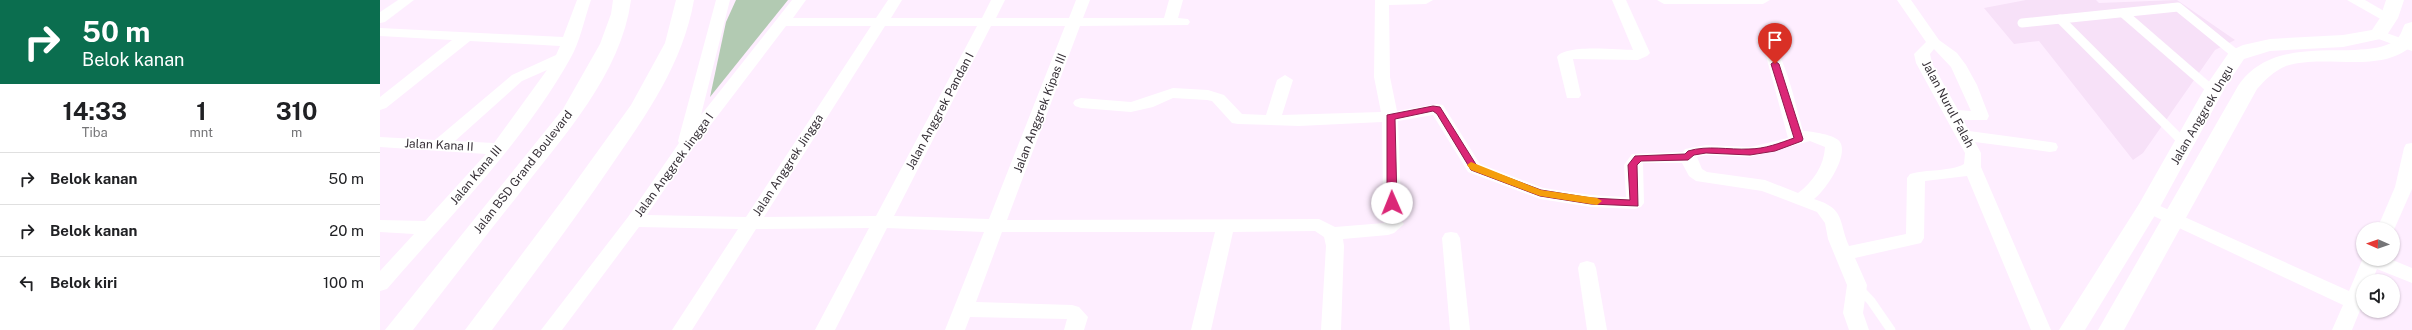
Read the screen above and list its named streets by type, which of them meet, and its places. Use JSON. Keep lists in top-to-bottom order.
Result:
{
  "streets": {
    "street": [
      "Jalan Nurul Falah",
      "Jalan Anggrek Pandan I",
      "Jalan Anggrek Kipas III",
      "Jalan Anggrek Ungu",
      "Jalan Kana II",
      "Jalan Anggrek Jingga I",
      "Jalan Anggrek Jingga",
      "Jalan BSD Grand Boulevard",
      "Jalan Kana III"
    ]
  },
  "crossings": [
    ["Jalan Kana II", "Jalan Kana III"]
  ],
  "north": "left",
  "page": {
    "turn": ["50 m", "Belok kanan"],
    "eta": [
      "14:33",
      "Tiba",
      "1",
      "mnt",
      "310",
      "m"
    ],
    "list": [
      {
        "name": "Belok kanan",
        "value": "50 m"
      },
      {
        "name": "Belok kanan",
        "value": "20 m"
      },
      {
        "name": "Belok kiri",
        "value": "100 m"
      }
    ]
  }
}
